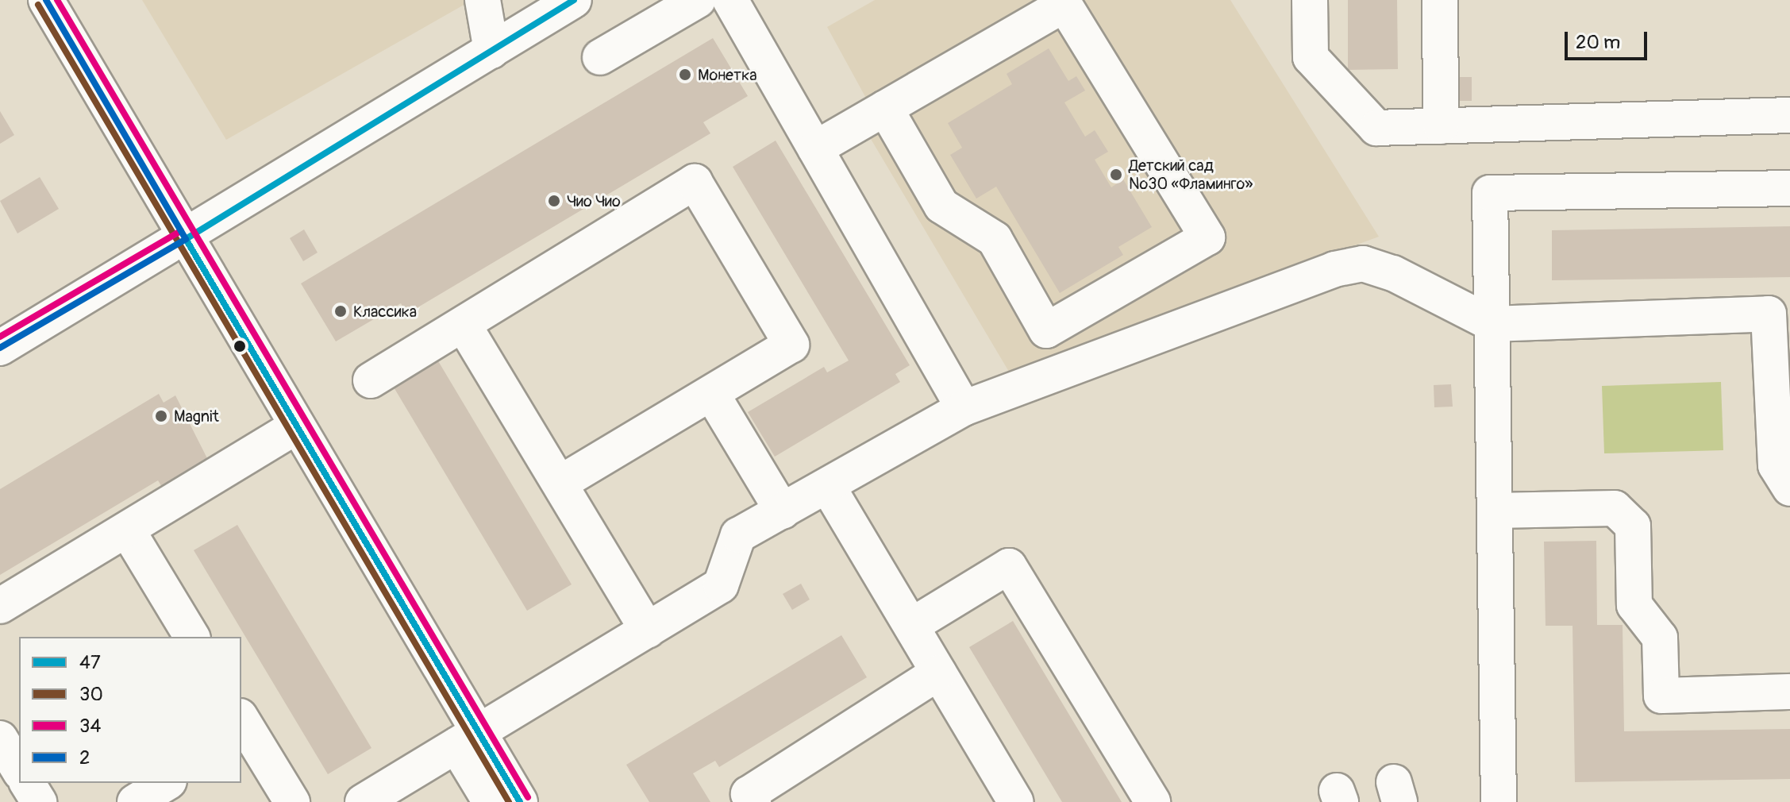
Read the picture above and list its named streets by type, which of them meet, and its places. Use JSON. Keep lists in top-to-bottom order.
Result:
{
  "places": [
    "Монетка",
    "Детский сад №30 «Фламинго»",
    "Чио Чио",
    "Классика",
    "Magnit"
  ],
  "lines": [
    "transit line 47",
    "transit line 34",
    "transit line 2",
    "transit line 30"
  ],
  "legend": [
    "47",
    "30",
    "34",
    "2"
  ],
  "scale_bar": "20 m"
}
